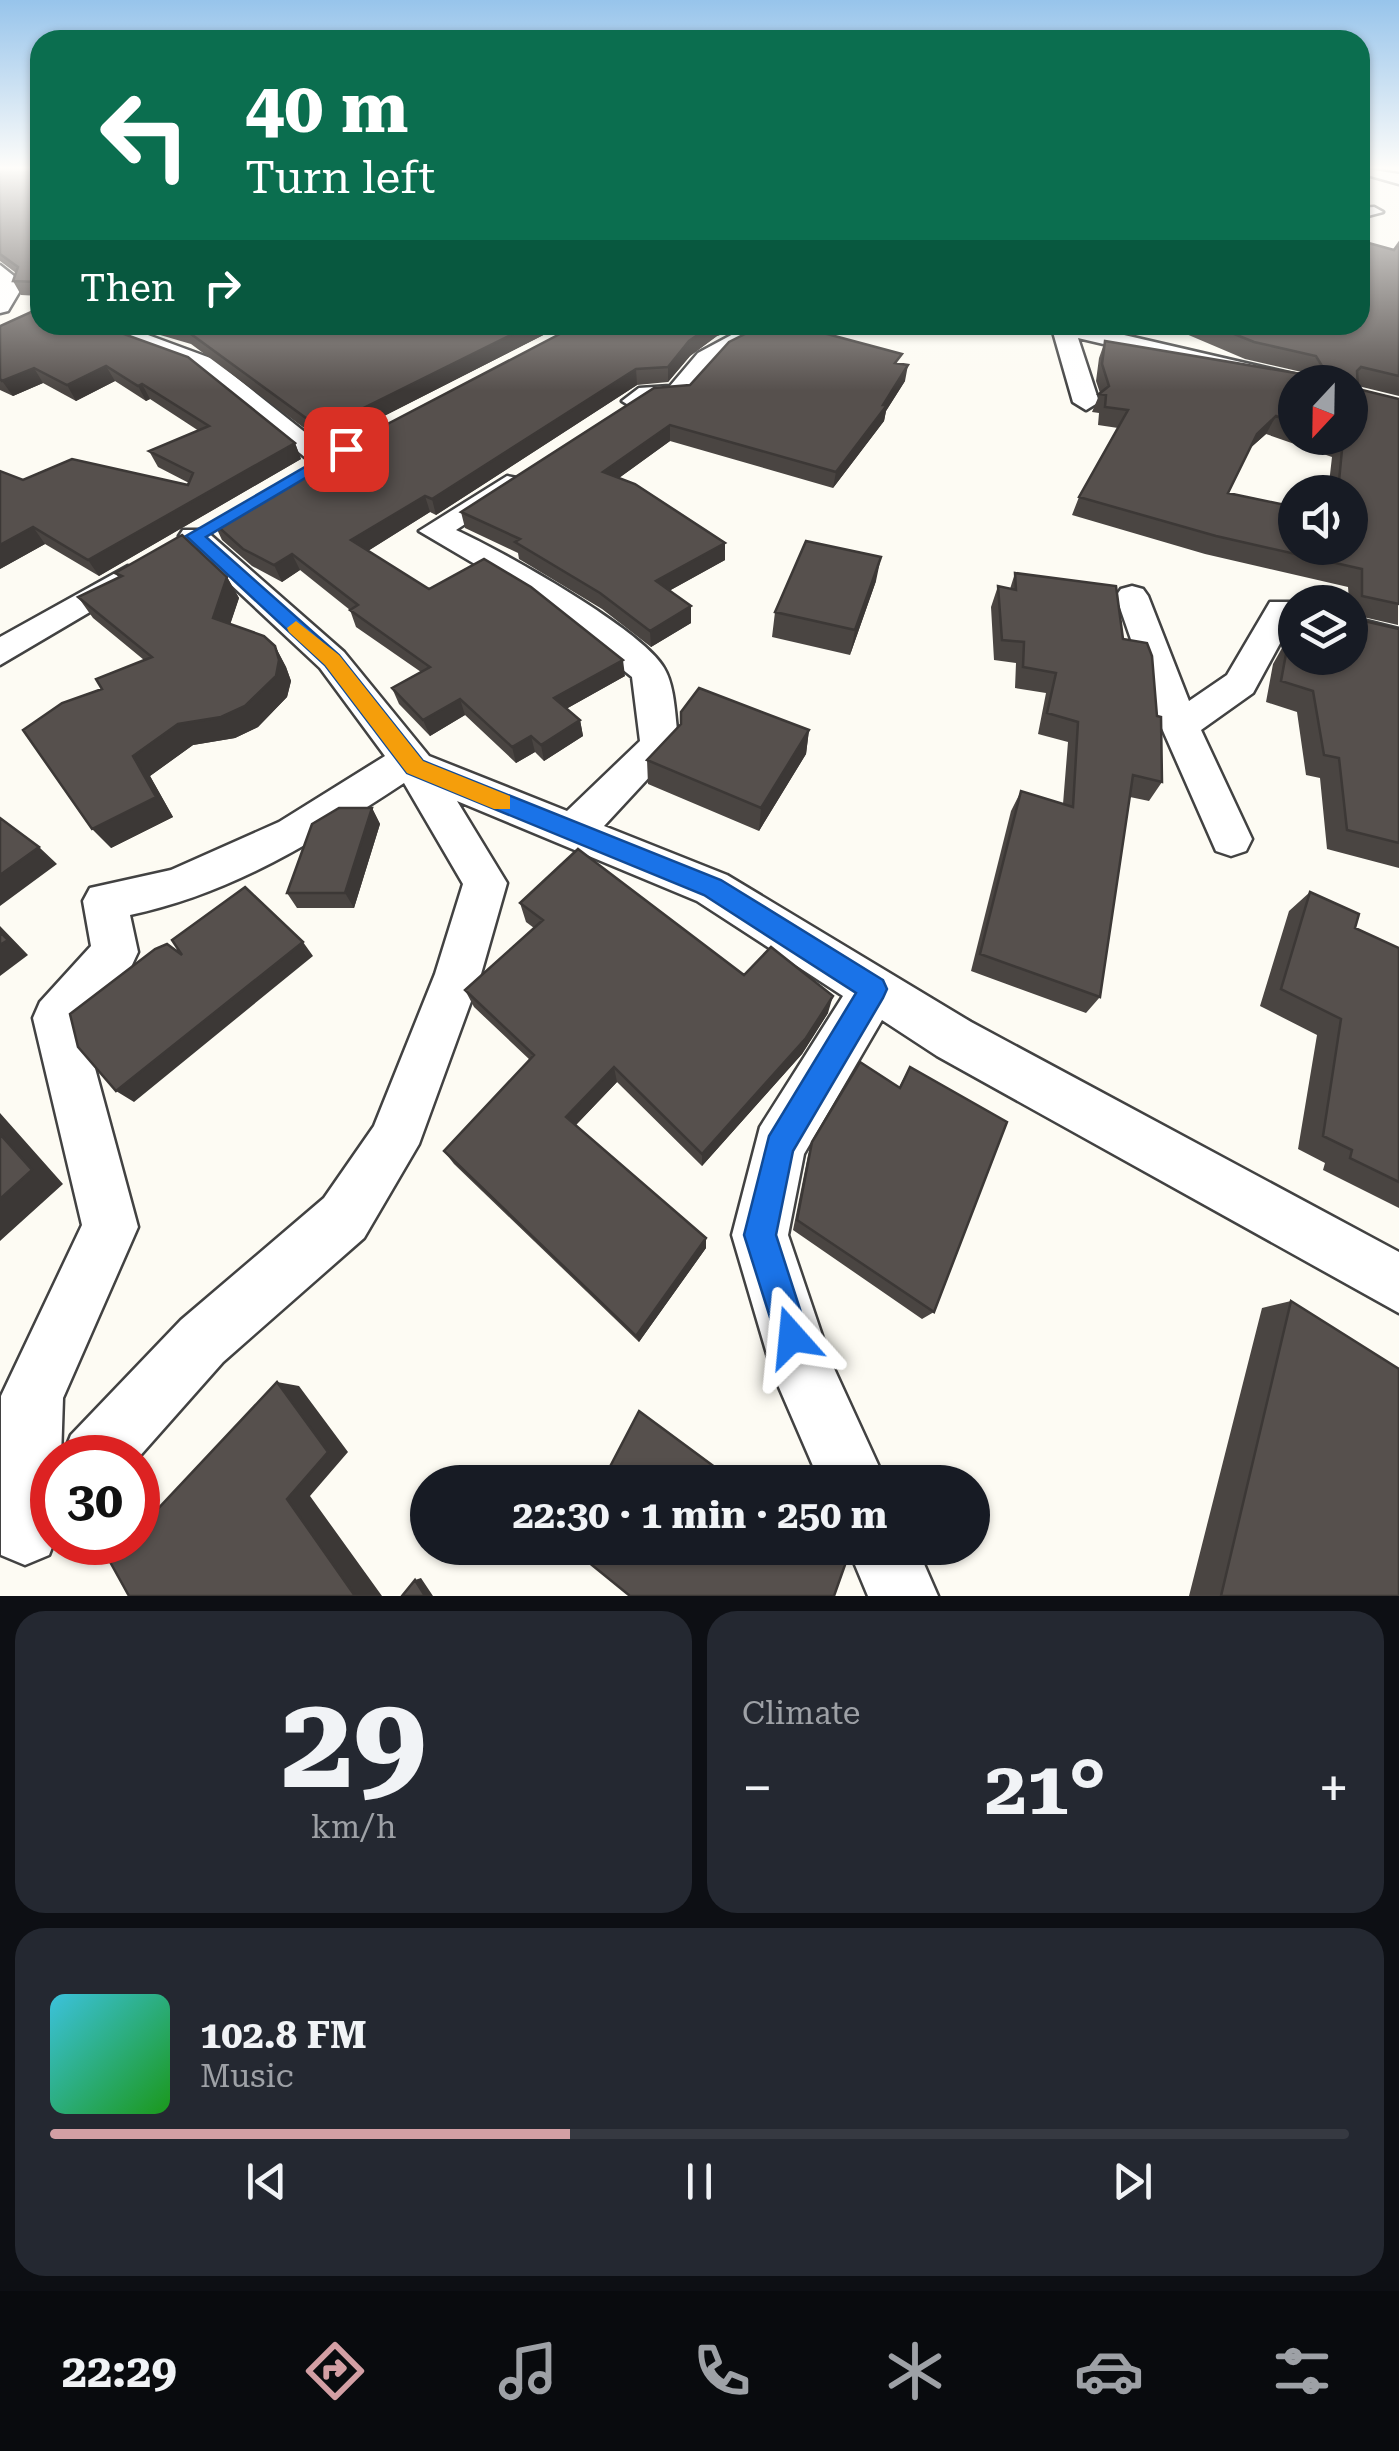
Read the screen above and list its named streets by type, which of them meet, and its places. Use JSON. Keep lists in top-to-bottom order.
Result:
{
  "north": "bottom",
  "page": {
    "turn": ["40 m", "Turn left"],
    "then": "Then",
    "limit": "30",
    "trip": "22:30 · 1 min · 250 m",
    "tile": [
      ["29", "km/h"],
      "Climate"
    ],
    "heat": ["−", "21°", "+"],
    "song": ["102.8 FM", "Music"],
    "tabs": "22:29"
  }
}
